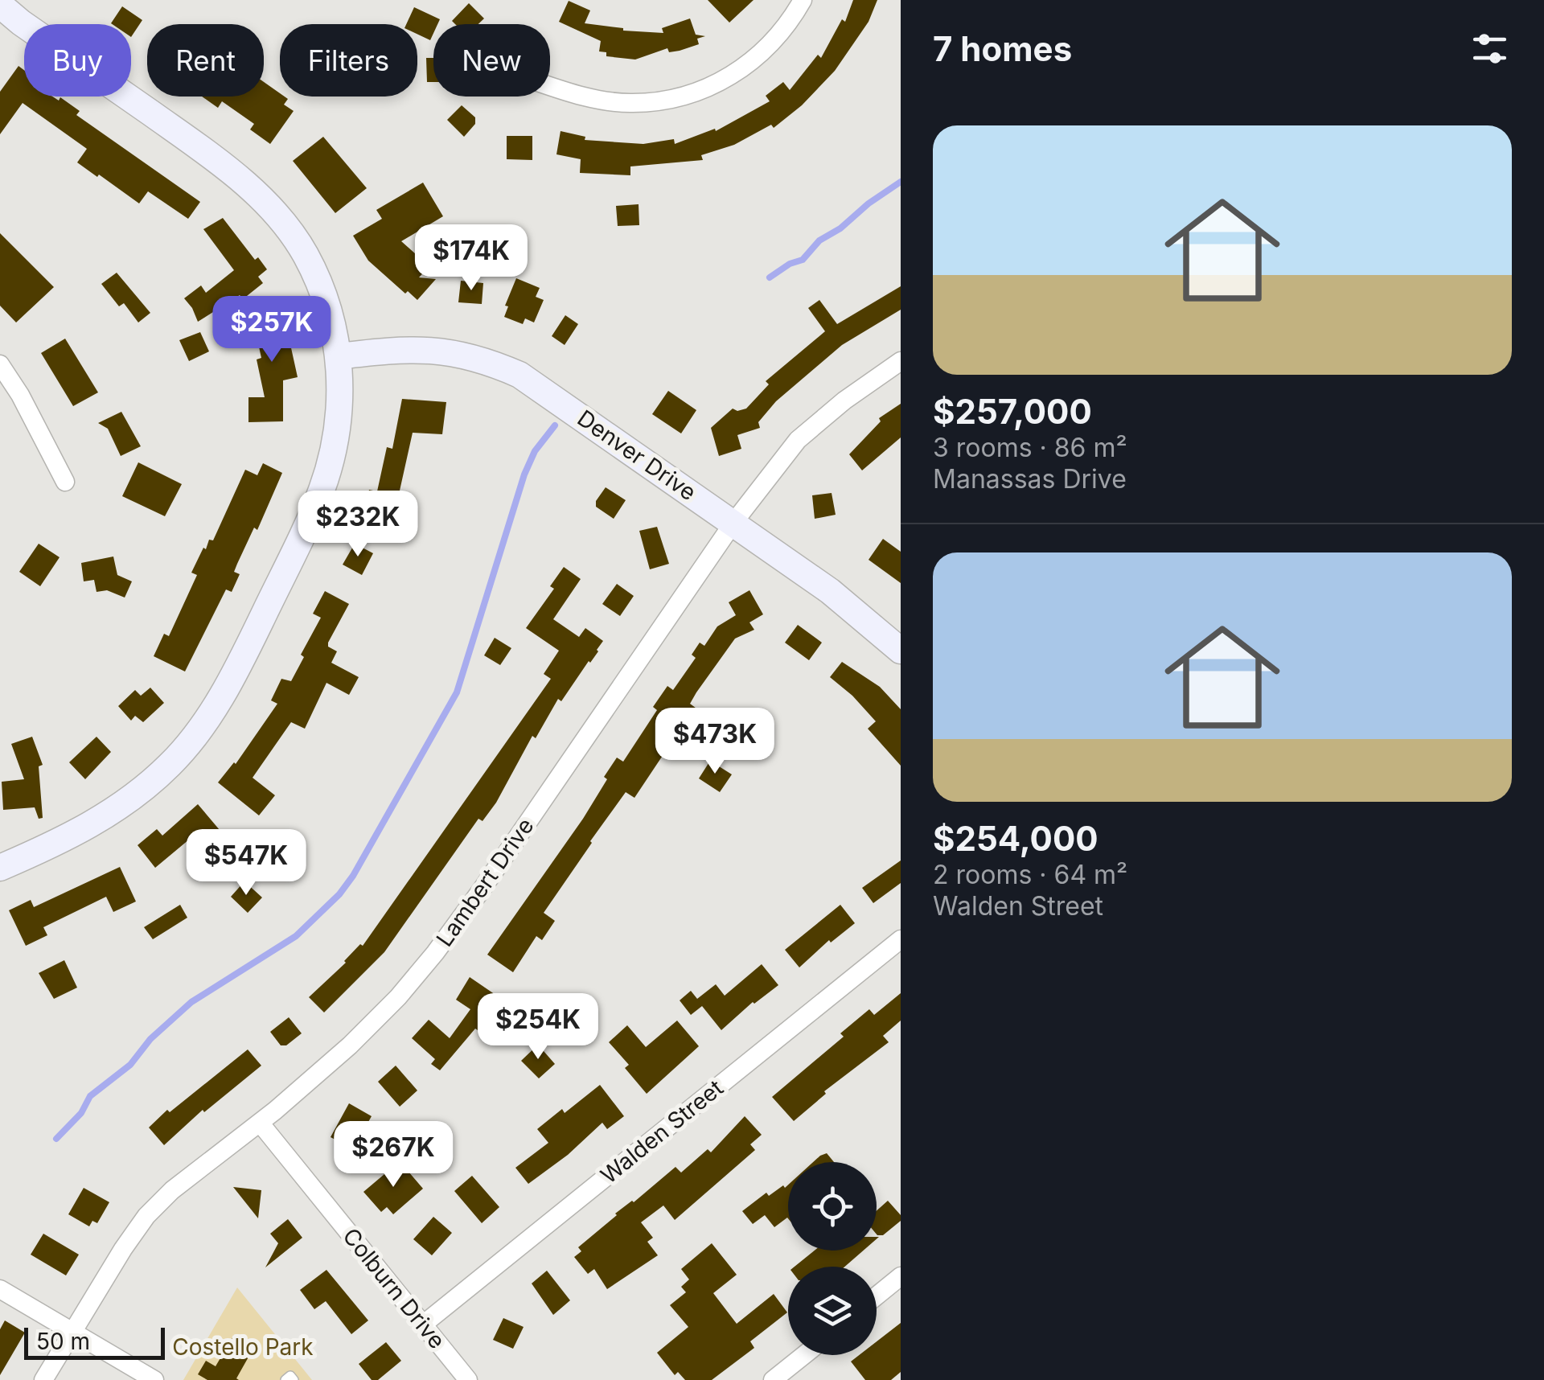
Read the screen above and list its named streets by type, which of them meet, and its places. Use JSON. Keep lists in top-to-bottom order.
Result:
{
  "streets": {
    "main road": ["Denver Drive"],
    "street": ["Lambert Drive", "Walden Street", "Colburn Drive"]
  },
  "crossings": [
    ["Denver Drive", "Lambert Drive"],
    ["Lambert Drive", "Colburn Drive"],
    ["Walden Street", "Colburn Drive"]
  ],
  "parks": ["Costello Park"],
  "scale_bar": "50 m",
  "page": {
    "heading": "7 homes",
    "chip": [
      "Buy",
      "Rent",
      "Filters",
      "New"
    ],
    "list": [
      {
        "name": "$257,000",
        "note": "3 rooms · 86 m² · Manassas Drive"
      },
      {
        "name": "$254,000",
        "note": "2 rooms · 64 m² · Walden Street"
      }
    ],
    "price": [
      "$174K",
      "$257K",
      "$232K",
      "$473K",
      "$547K",
      "$254K",
      "$267K"
    ],
    "scale": "50 m"
  }
}
